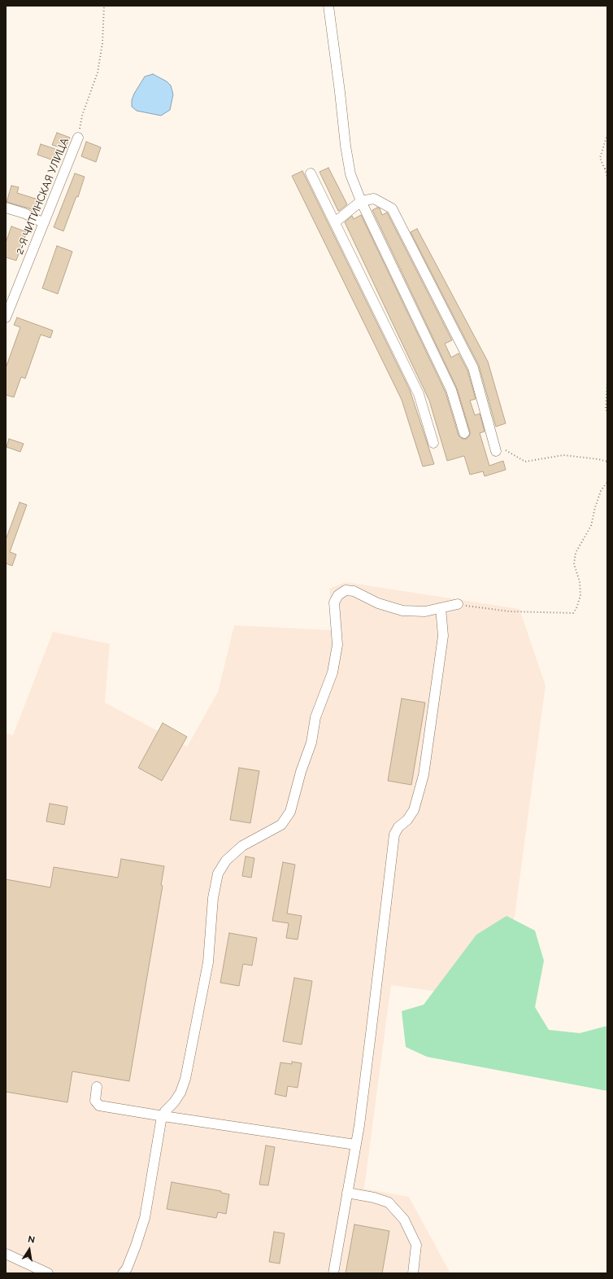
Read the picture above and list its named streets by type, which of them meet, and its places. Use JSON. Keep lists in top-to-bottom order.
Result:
{
  "streets": {
    "street": ["2-Я ЧИТИНСКАЯ УЛИЦА"]
  },
  "north": "top"
}
